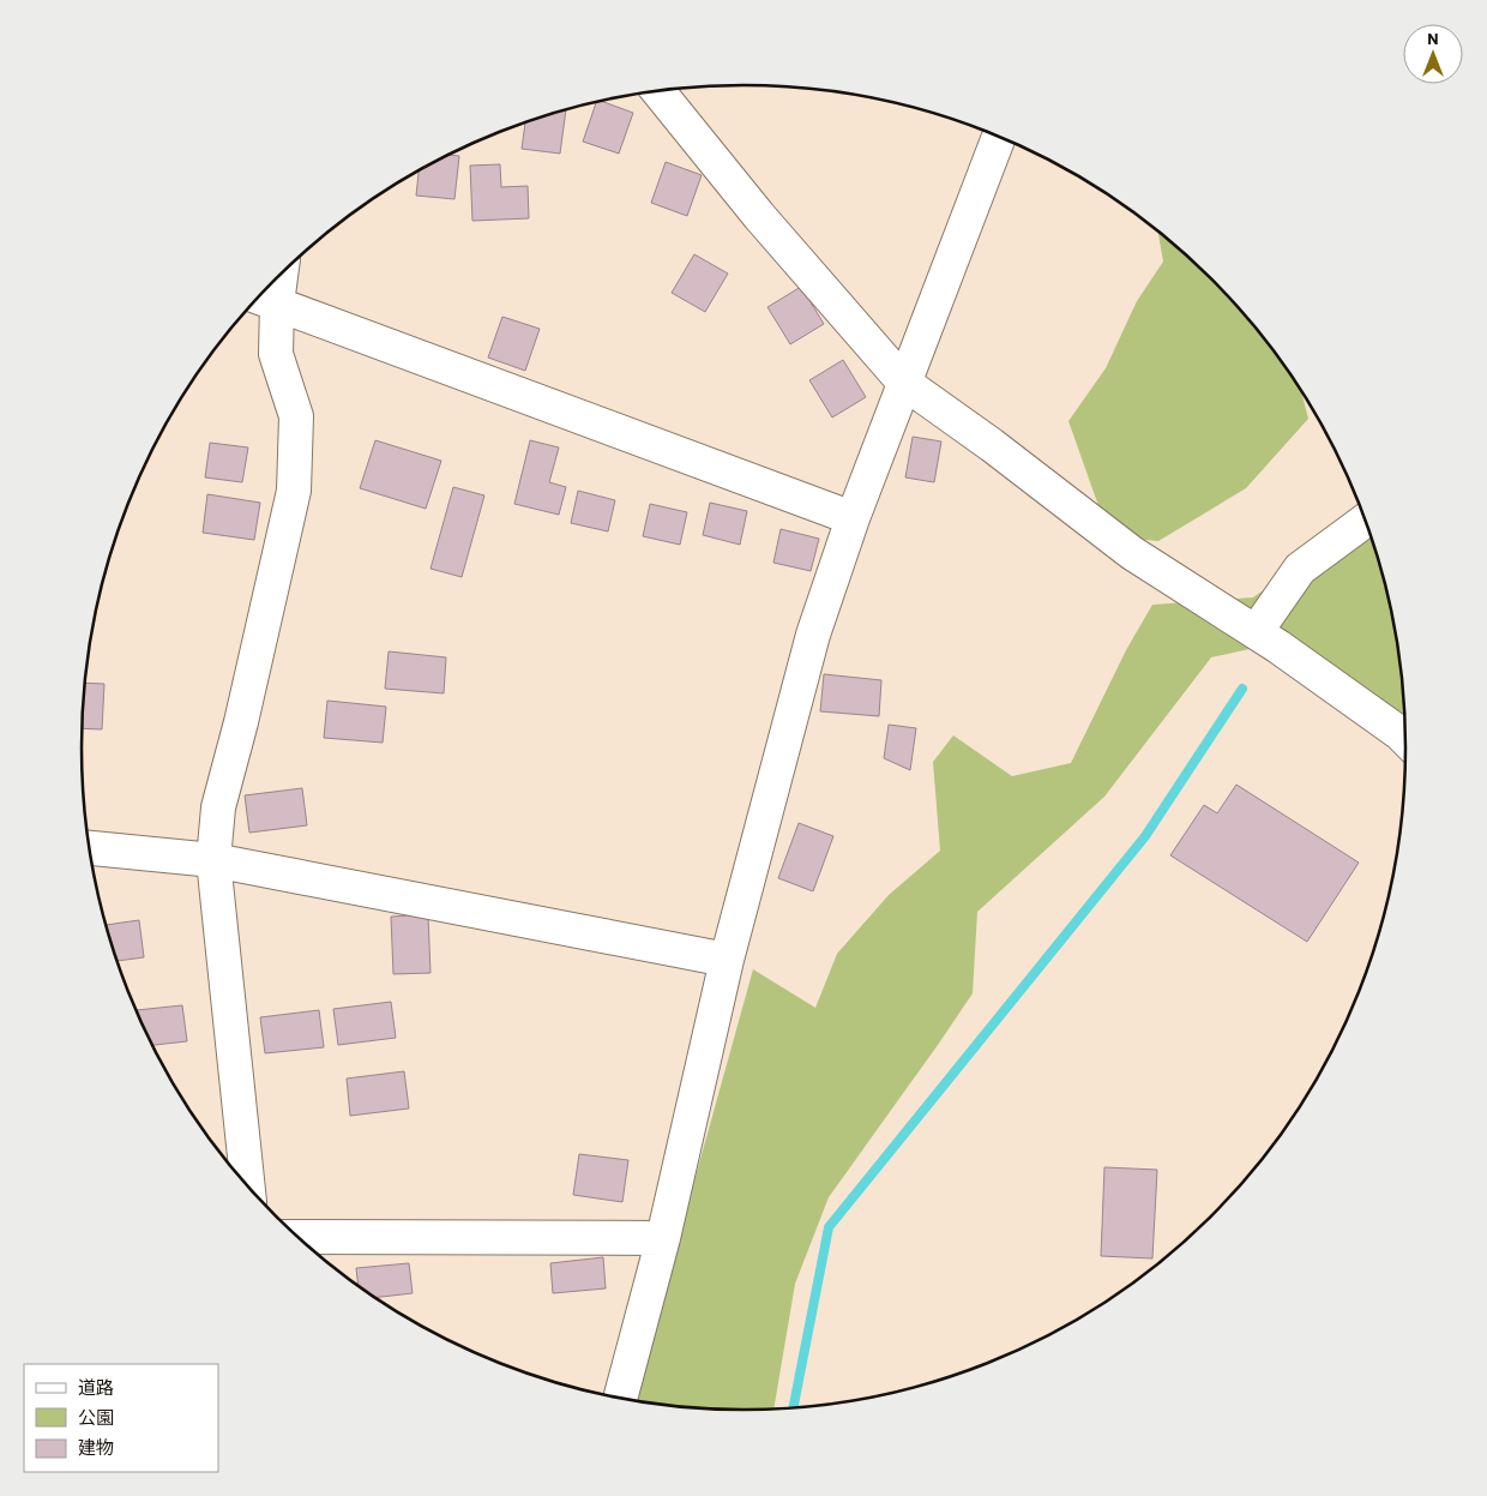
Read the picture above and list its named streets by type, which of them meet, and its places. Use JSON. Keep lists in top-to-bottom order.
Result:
{
  "legend": ["道路", "公園", "建物"],
  "north": "top"
}
